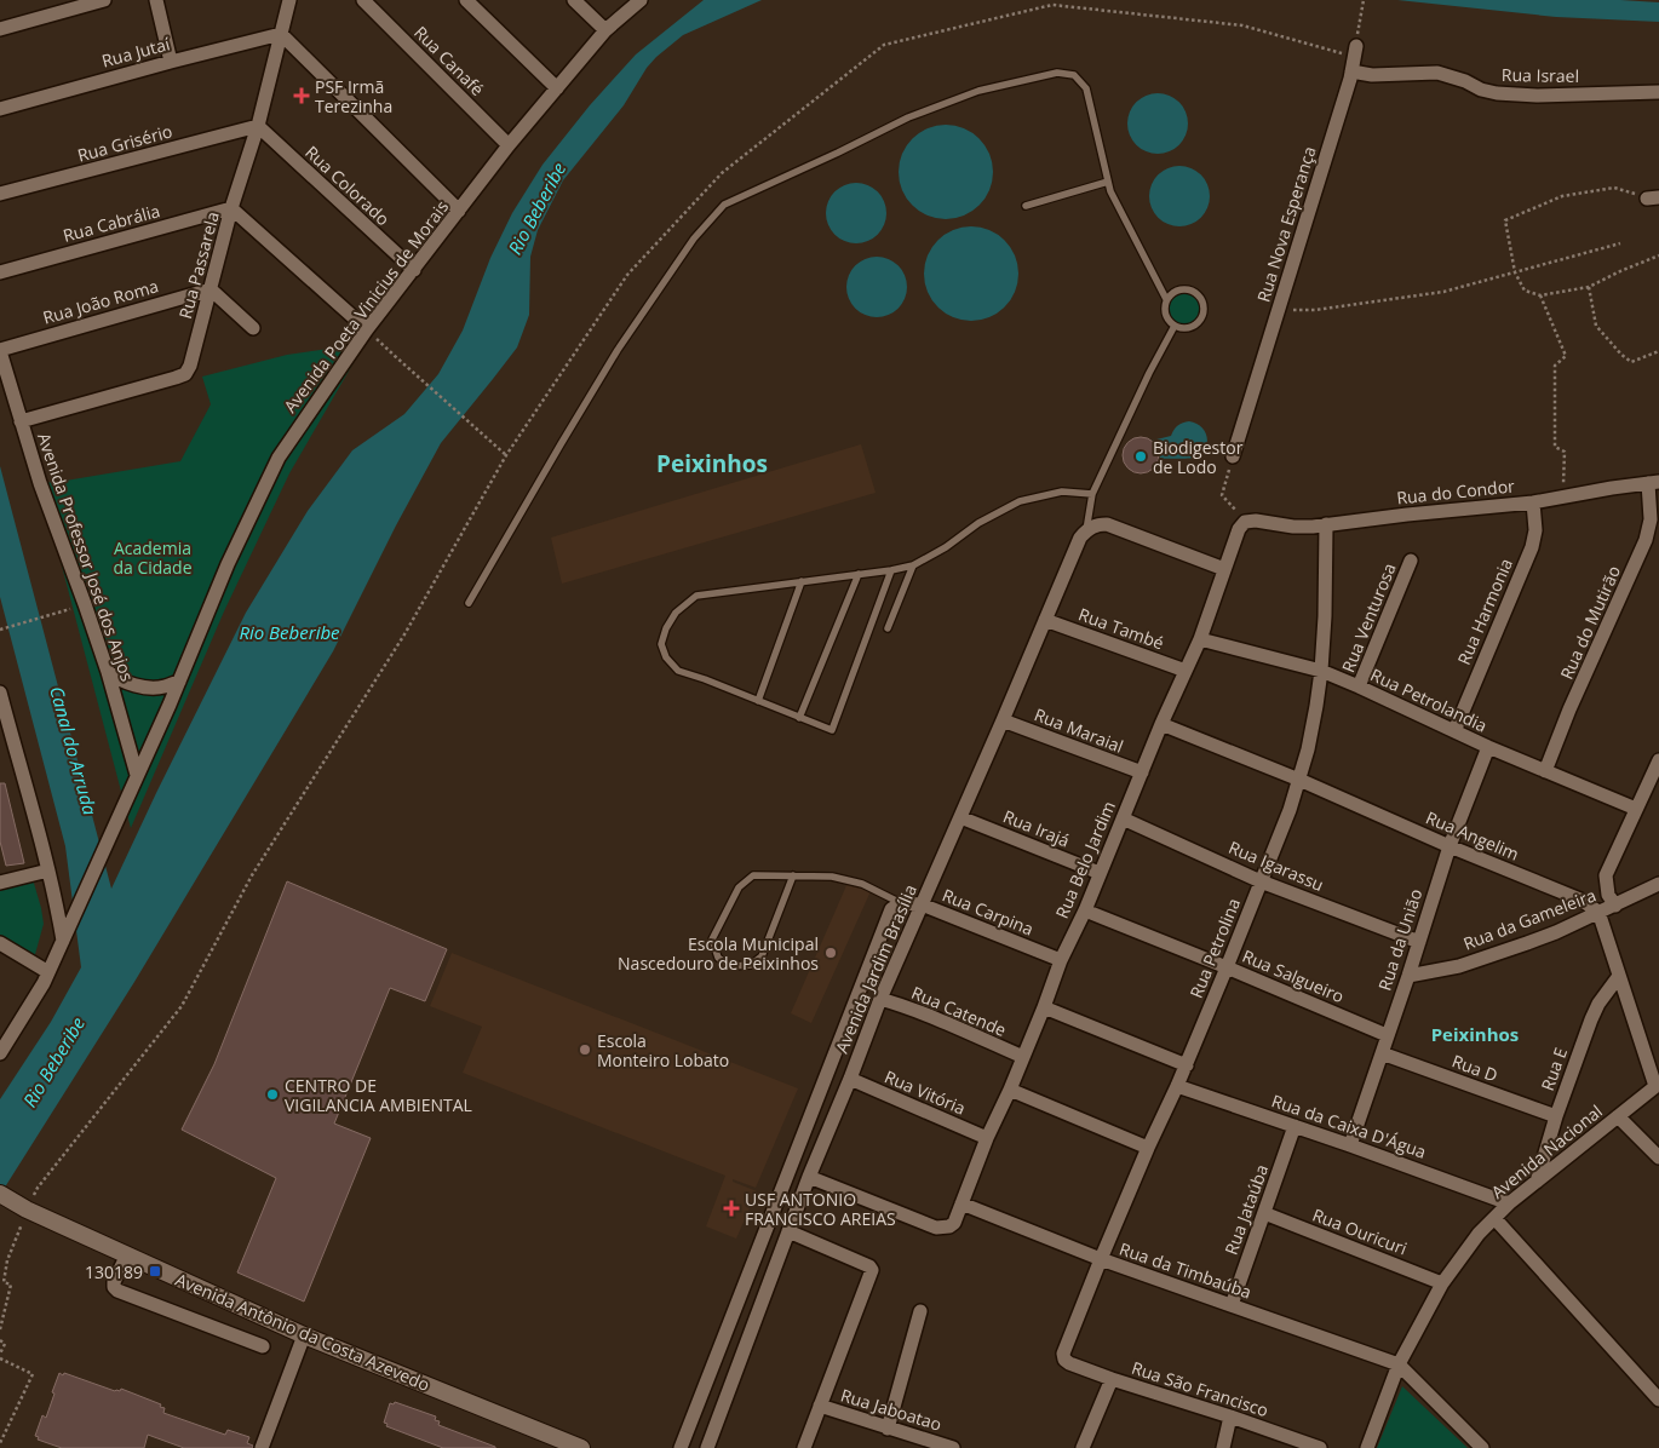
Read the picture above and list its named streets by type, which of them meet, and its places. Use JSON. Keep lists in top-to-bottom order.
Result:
{
  "streets": {
    "main road": ["Avenida Antônio da Costa Azevedo"],
    "street": [
      "Rua Jutaí",
      "Rua Canafé",
      "Rua Israel",
      "Rua Grisério",
      "Rua Colorado",
      "Rua Cabrália",
      "Rua Nova Esperança",
      "Rua Passarela",
      "Rua João Roma",
      "Avenida Poeta Vinicius de Morais",
      "Rua do Condor",
      "Avenida Professor José dos Anjos",
      "Rua Harmonia",
      "Rua Venturosa",
      "Rua do Mutirão",
      "Rua També",
      "Rua Petrolandia",
      "Rua Maraial",
      "Rua Irajá",
      "Rua Angelim",
      "Rua Belo Jardim",
      "Rua Igarassu",
      "Rua Carpina",
      "Rua da Gameleira",
      "Rua da União",
      "Rua Petrolina",
      "Avenida Jardim Brasília",
      "Rua Salgueiro",
      "Rua Catende",
      "Rua D",
      "Rua E",
      "Rua Vitória",
      "Rua da Caixa D'Água",
      "Avenida Nacional",
      "Rua Jataúba",
      "Rua Ouricuri",
      "Rua da Timbaúba",
      "Rua São Francisco",
      "Rua Jaboatao"
    ]
  },
  "crossings": [
    ["Rua Jutaí", "Rua Passarela"],
    ["Rua Canafé", "Avenida Poeta Vinicius de Morais"],
    ["Rua Israel", "Rua Nova Esperança"],
    ["Rua Grisério", "Rua Colorado"],
    ["Rua Grisério", "Rua Passarela"],
    ["Rua Colorado", "Rua Passarela"],
    ["Rua Colorado", "Avenida Poeta Vinicius de Morais"],
    ["Rua Cabrália", "Rua Passarela"],
    ["Rua Passarela", "Rua João Roma"],
    ["Rua Passarela", "Avenida Professor José dos Anjos"],
    ["Rua João Roma", "Avenida Professor José dos Anjos"],
    ["Avenida Poeta Vinicius de Morais", "Avenida Professor José dos Anjos"],
    ["Rua do Condor", "Rua Harmonia"],
    ["Rua do Condor", "Rua do Mutirão"],
    ["Rua do Condor", "Rua Belo Jardim"],
    ["Rua do Condor", "Rua Petrolina"],
    ["Rua Harmonia", "Rua Petrolandia"],
    ["Rua Venturosa", "Rua Petrolandia"],
    ["Rua do Mutirão", "Rua Petrolandia"],
    ["Rua També", "Rua Belo Jardim"],
    ["Rua També", "Avenida Jardim Brasília"],
    ["Rua Petrolandia", "Rua Belo Jardim"],
    ["Rua Petrolandia", "Rua da União"],
    ["Rua Petrolandia", "Rua Petrolina"],
    ["Rua Maraial", "Rua Belo Jardim"],
    ["Rua Maraial", "Avenida Jardim Brasília"],
    ["Rua Irajá", "Rua Belo Jardim"],
    ["Rua Irajá", "Avenida Jardim Brasília"],
    ["Rua Angelim", "Rua Belo Jardim"],
    ["Rua Angelim", "Rua da Gameleira"],
    ["Rua Angelim", "Rua da União"],
    ["Rua Angelim", "Rua Petrolina"],
    ["Rua Belo Jardim", "Rua Igarassu"],
    ["Rua Belo Jardim", "Rua Carpina"],
    ["Rua Belo Jardim", "Avenida Jardim Brasília"],
    ["Rua Belo Jardim", "Rua Salgueiro"],
    ["Rua Belo Jardim", "Rua Catende"],
    ["Rua Belo Jardim", "Rua Vitória"],
    ["Rua Belo Jardim", "Rua da Timbaúba"],
    ["Rua Igarassu", "Rua da União"],
    ["Rua Igarassu", "Rua Petrolina"],
    ["Rua Carpina", "Avenida Jardim Brasília"],
    ["Rua da Gameleira", "Rua da União"],
    ["Rua da União", "Rua Salgueiro"],
    ["Rua da União", "Rua D"],
    ["Rua da União", "Rua da Caixa D'Água"],
    ["Rua Petrolina", "Rua Salgueiro"],
    ["Rua Petrolina", "Rua da Caixa D'Água"],
    ["Rua Petrolina", "Rua da Timbaúba"],
    ["Rua Petrolina", "Rua São Francisco"],
    ["Avenida Jardim Brasília", "Rua Catende"],
    ["Avenida Jardim Brasília", "Rua Vitória"],
    ["Rua D", "Rua E"],
    ["Rua E", "Avenida Nacional"],
    ["Rua da Caixa D'Água", "Avenida Nacional"],
    ["Rua da Caixa D'Água", "Rua Jataúba"],
    ["Avenida Nacional", "Rua Ouricuri"],
    ["Avenida Nacional", "Rua da Timbaúba"],
    ["Rua Jataúba", "Rua Ouricuri"],
    ["Rua Jataúba", "Rua da Timbaúba"]
  ],
  "districts": ["Peixinhos", "Peixinhos"],
  "water": ["Rio Beberibe", "Canal do Arruda"],
  "parks": ["Academia da Cidade"],
  "places": {
    "health": ["PSF Irmã Terezinha", "USF ANTONIO FRANCISCO AREIAS"],
    "other": [
      "Biodigestor de Lodo",
      "Escola Municipal Nascedouro de Peixinhos",
      "Escola Monteiro Lobato",
      "CENTRO DE VIGILANCIA AMBIENTAL"
    ],
    "transit": ["130189"]
  }
}
